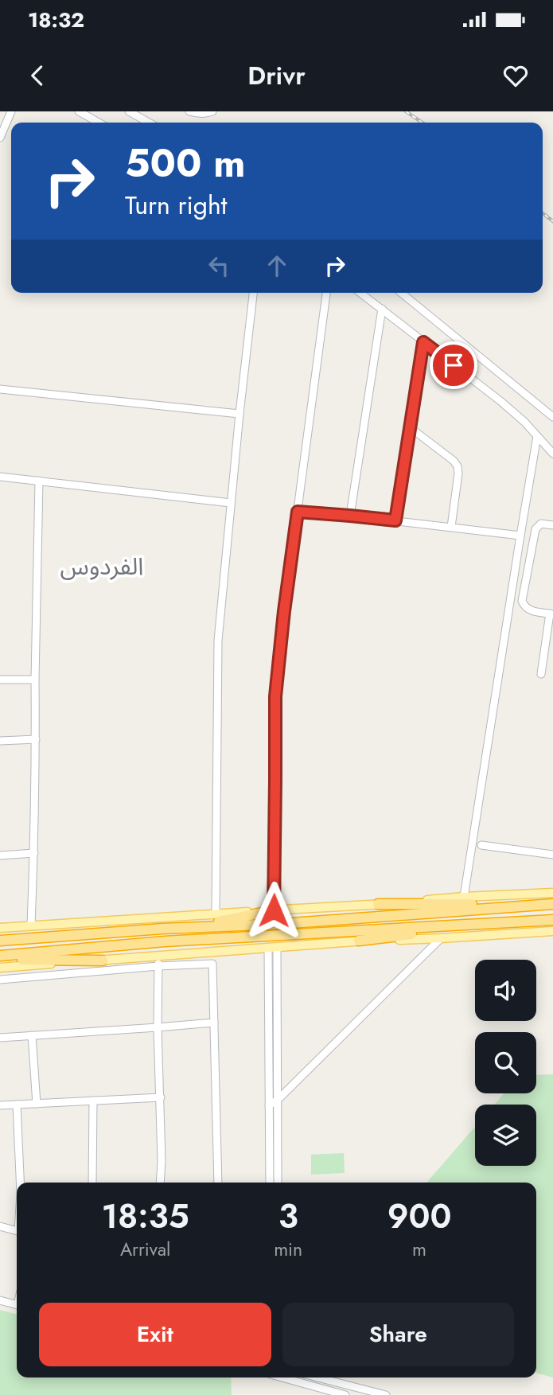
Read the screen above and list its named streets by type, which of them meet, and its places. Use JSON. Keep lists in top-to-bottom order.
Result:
{
  "districts": ["الفردوس"],
  "page": {
    "status": "18:32",
    "header": "Drivr",
    "turn": ["500 m", "Turn right"],
    "eta": [
      "18:35",
      "Arrival",
      "3",
      "min",
      "900",
      "m"
    ],
    "buttons": ["Exit", "Share"]
  }
}
